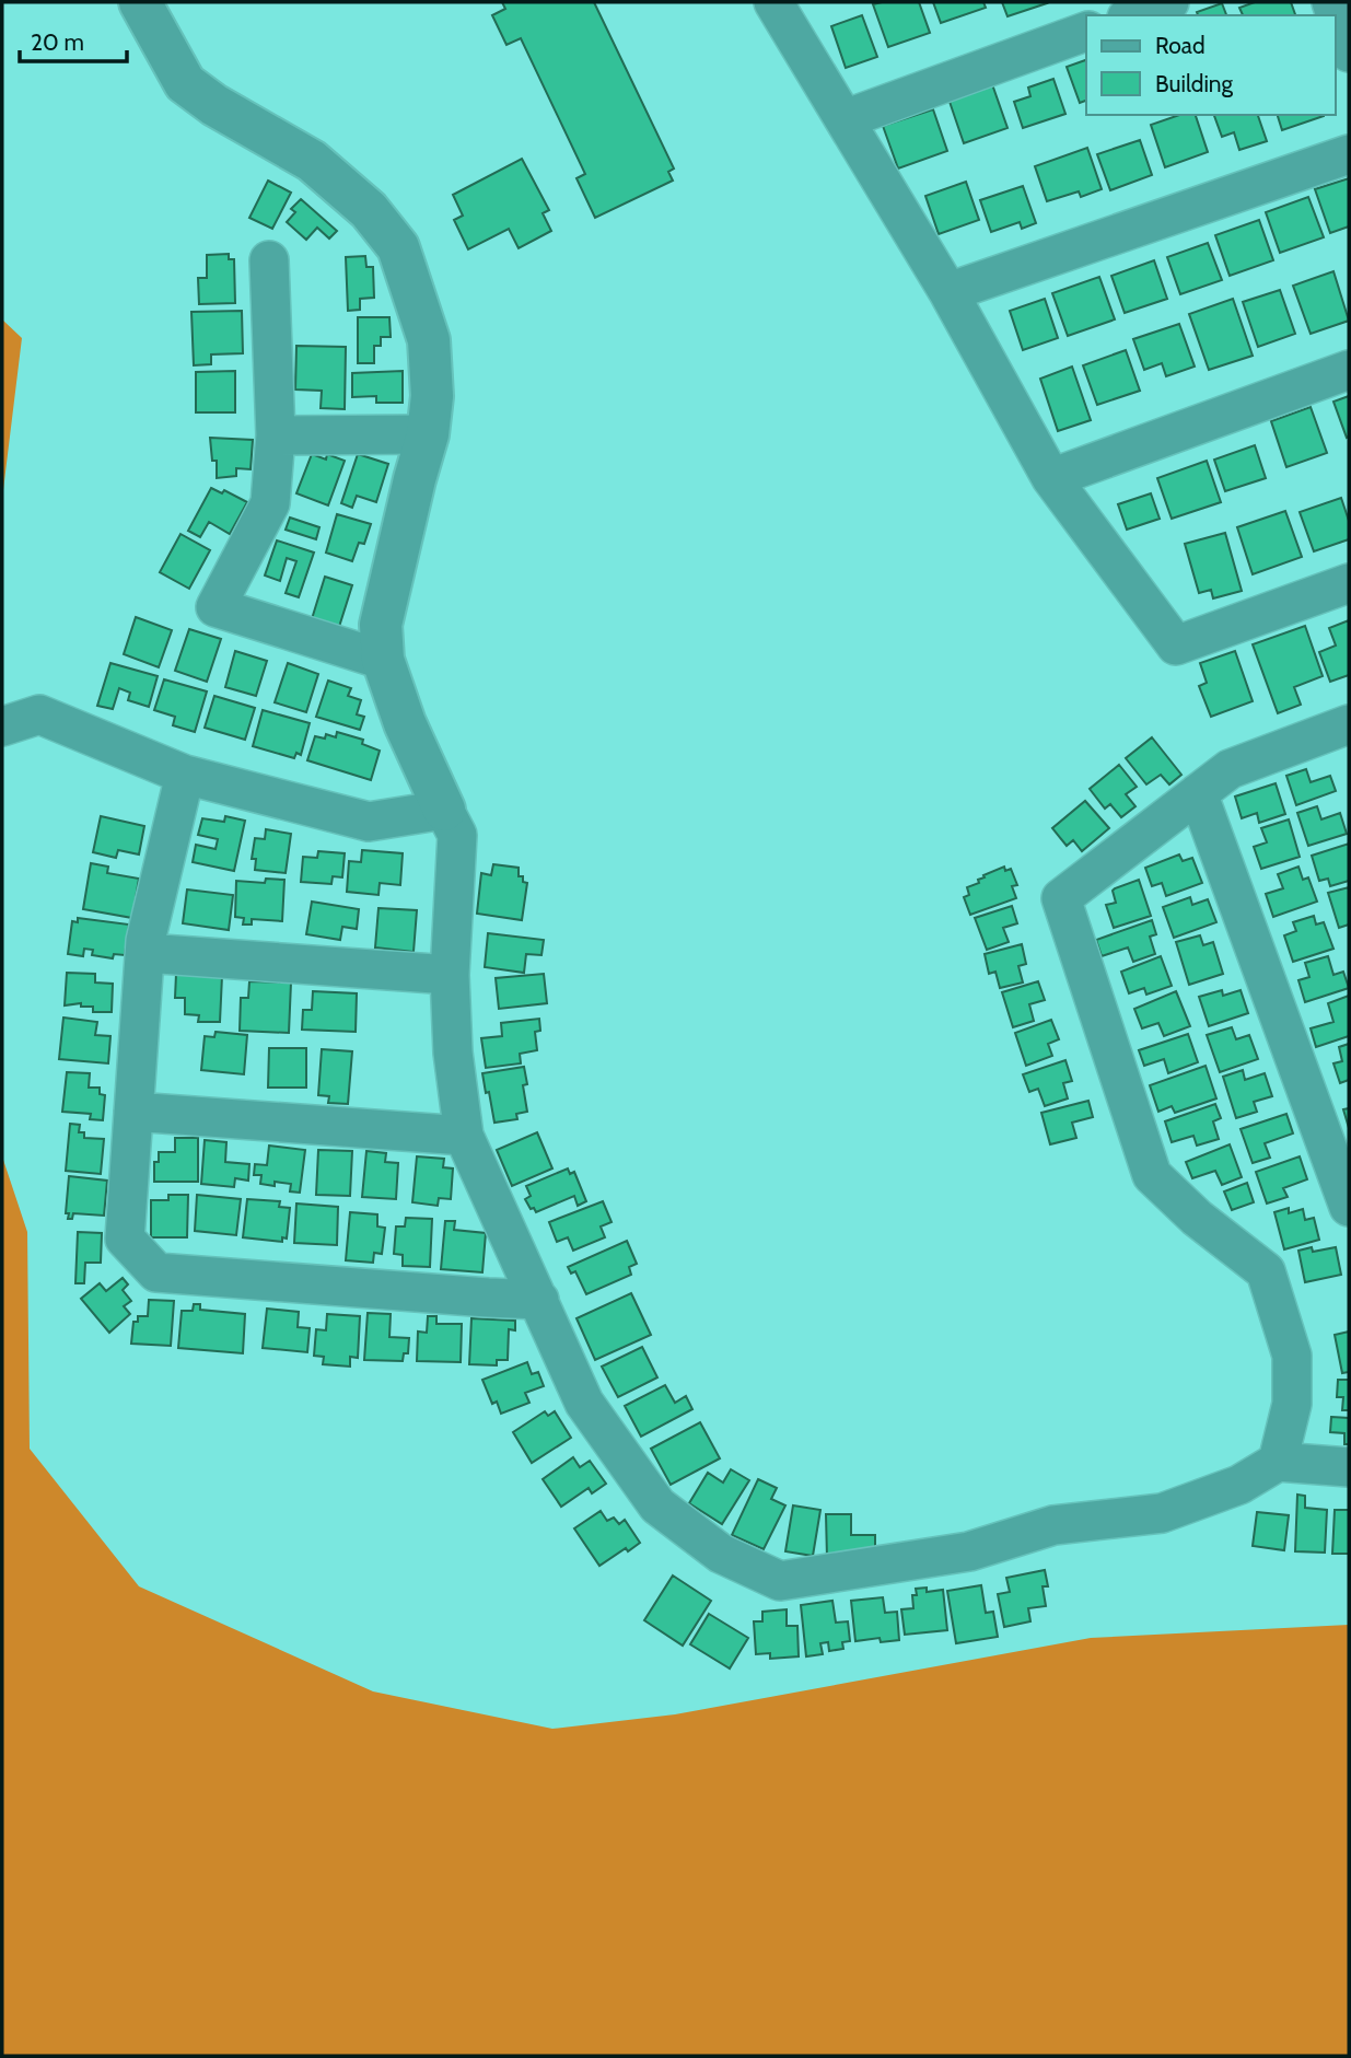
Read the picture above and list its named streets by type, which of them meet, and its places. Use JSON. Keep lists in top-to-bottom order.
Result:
{
  "legend": ["Road", "Building"],
  "scale_bar": "20 m"
}
